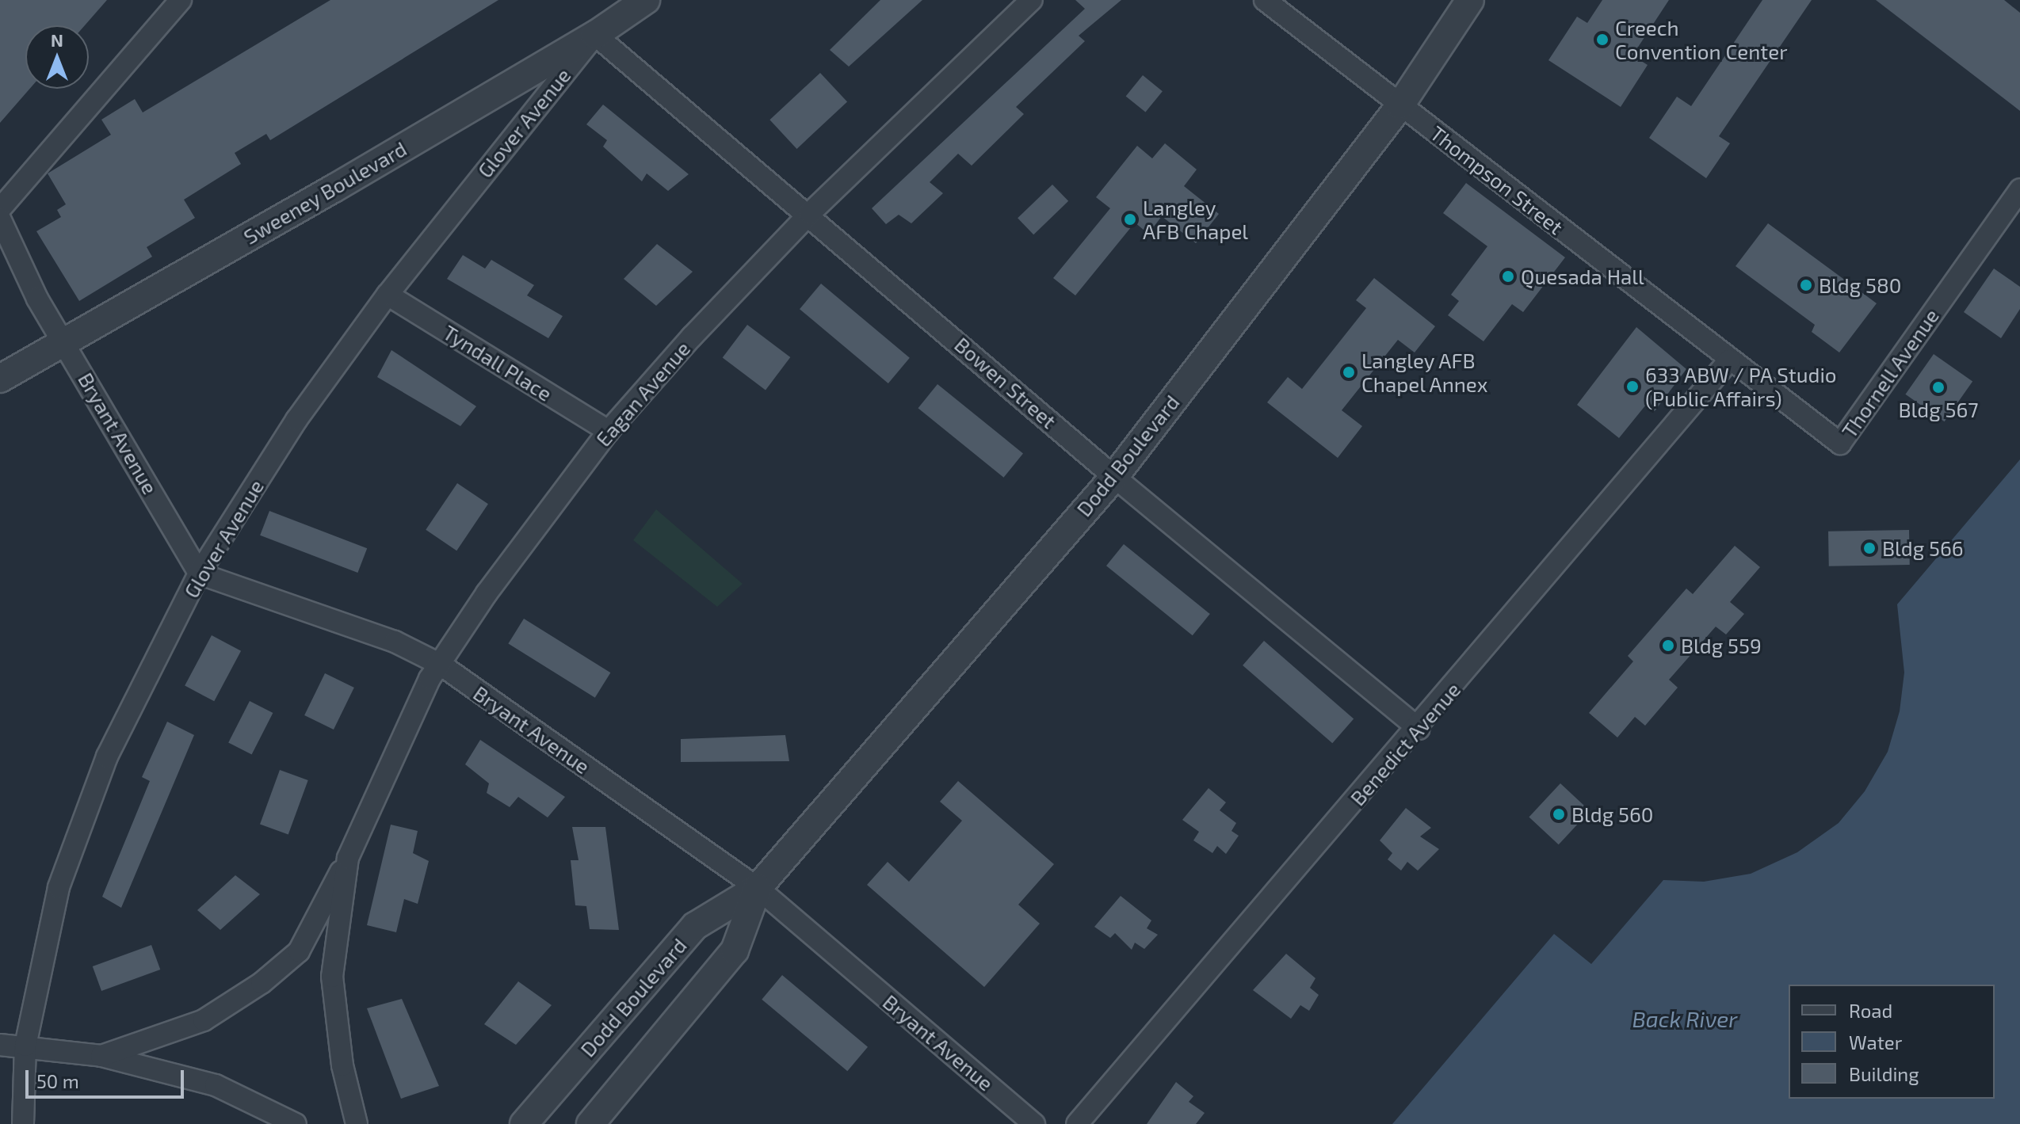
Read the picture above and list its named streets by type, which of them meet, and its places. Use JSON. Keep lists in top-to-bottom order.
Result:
{
  "streets": {
    "street": [
      "Glover Avenue",
      "Thompson Street",
      "Sweeney Boulevard",
      "Tyndall Place",
      "Thornell Avenue",
      "Bowen Street",
      "Eagan Avenue",
      "Bryant Avenue",
      "Dodd Boulevard",
      "Benedict Avenue"
    ]
  },
  "crossings": [
    ["Glover Avenue", "Sweeney Boulevard"],
    ["Glover Avenue", "Tyndall Place"],
    ["Glover Avenue", "Bowen Street"],
    ["Glover Avenue", "Bryant Avenue"],
    ["Thompson Street", "Thornell Avenue"],
    ["Thompson Street", "Dodd Boulevard"],
    ["Thompson Street", "Benedict Avenue"],
    ["Sweeney Boulevard", "Bowen Street"],
    ["Sweeney Boulevard", "Bryant Avenue"],
    ["Tyndall Place", "Eagan Avenue"],
    ["Thornell Avenue", "Benedict Avenue"],
    ["Bowen Street", "Eagan Avenue"],
    ["Bowen Street", "Dodd Boulevard"],
    ["Bowen Street", "Benedict Avenue"],
    ["Eagan Avenue", "Bryant Avenue"],
    ["Bryant Avenue", "Dodd Boulevard"]
  ],
  "water": ["Back River"],
  "places": [
    "Creech Convention Center",
    "Langley AFB Chapel",
    "Quesada Hall",
    "Bldg 580",
    "Langley AFB Chapel Annex",
    "633 ABW / PA Studio (Public Affairs)",
    "Bldg 567",
    "Bldg 566",
    "Bldg 559",
    "Bldg 560"
  ],
  "legend": ["Road", "Water", "Building"],
  "scale_bar": "50 m",
  "north": "top"
}
